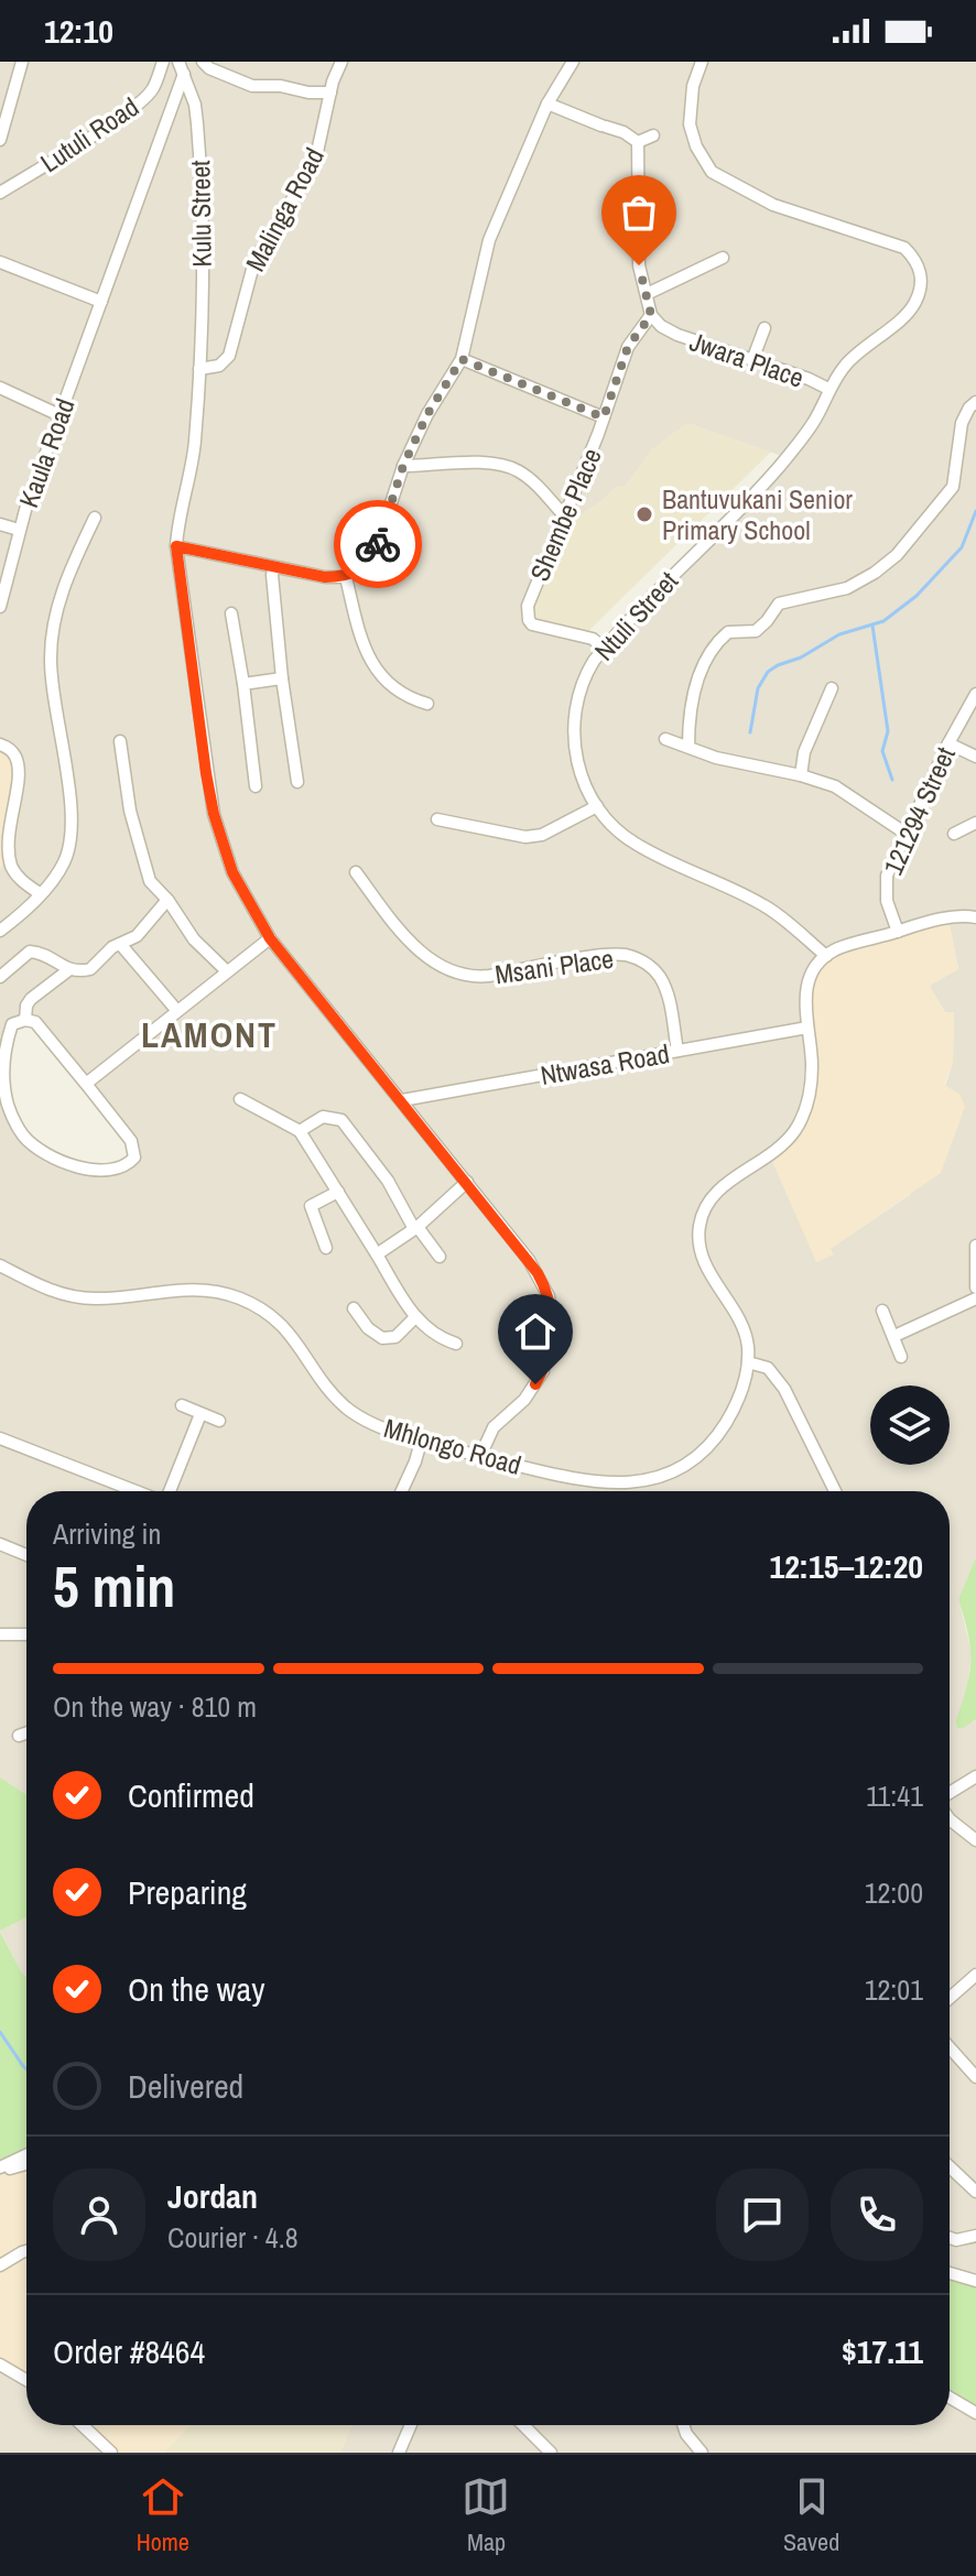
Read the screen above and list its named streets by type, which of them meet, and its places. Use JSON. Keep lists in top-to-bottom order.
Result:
{
  "streets": {
    "street": [
      "Lutuli Road",
      "Malinga Road",
      "Kulu Street",
      "Jwara Place",
      "Kaula Road",
      "Shembe Place",
      "Ntuli Street",
      "121294 Street",
      "Msani Place",
      "Ntwasa Road",
      "Mhlongo Road"
    ]
  },
  "crossings": [
    ["Malinga Road", "Kulu Street"],
    ["Kulu Street", "Kaula Road"],
    ["Jwara Place", "Shembe Place"],
    ["Jwara Place", "Ntuli Street"],
    ["Shembe Place", "Ntuli Street"],
    ["Msani Place", "Ntwasa Road"]
  ],
  "districts": ["LAMONT"],
  "places": ["Bantuvukani Senior Primary School"],
  "page": {
    "status": "12:10",
    "heading": ["5 min", "Arriving in", "12:15–12:20"],
    "panel": [
      "Jordan",
      "Courier · 4.8",
      "Order #8464",
      "$17.11"
    ],
    "bar": "On the way · 810 m",
    "list": [
      ["Confirmed", "11:41"],
      ["Preparing", "12:00"],
      ["On the way", "12:01"],
      "Delivered"
    ],
    "tabs": ["Home", "Map", "Saved"]
  }
}
